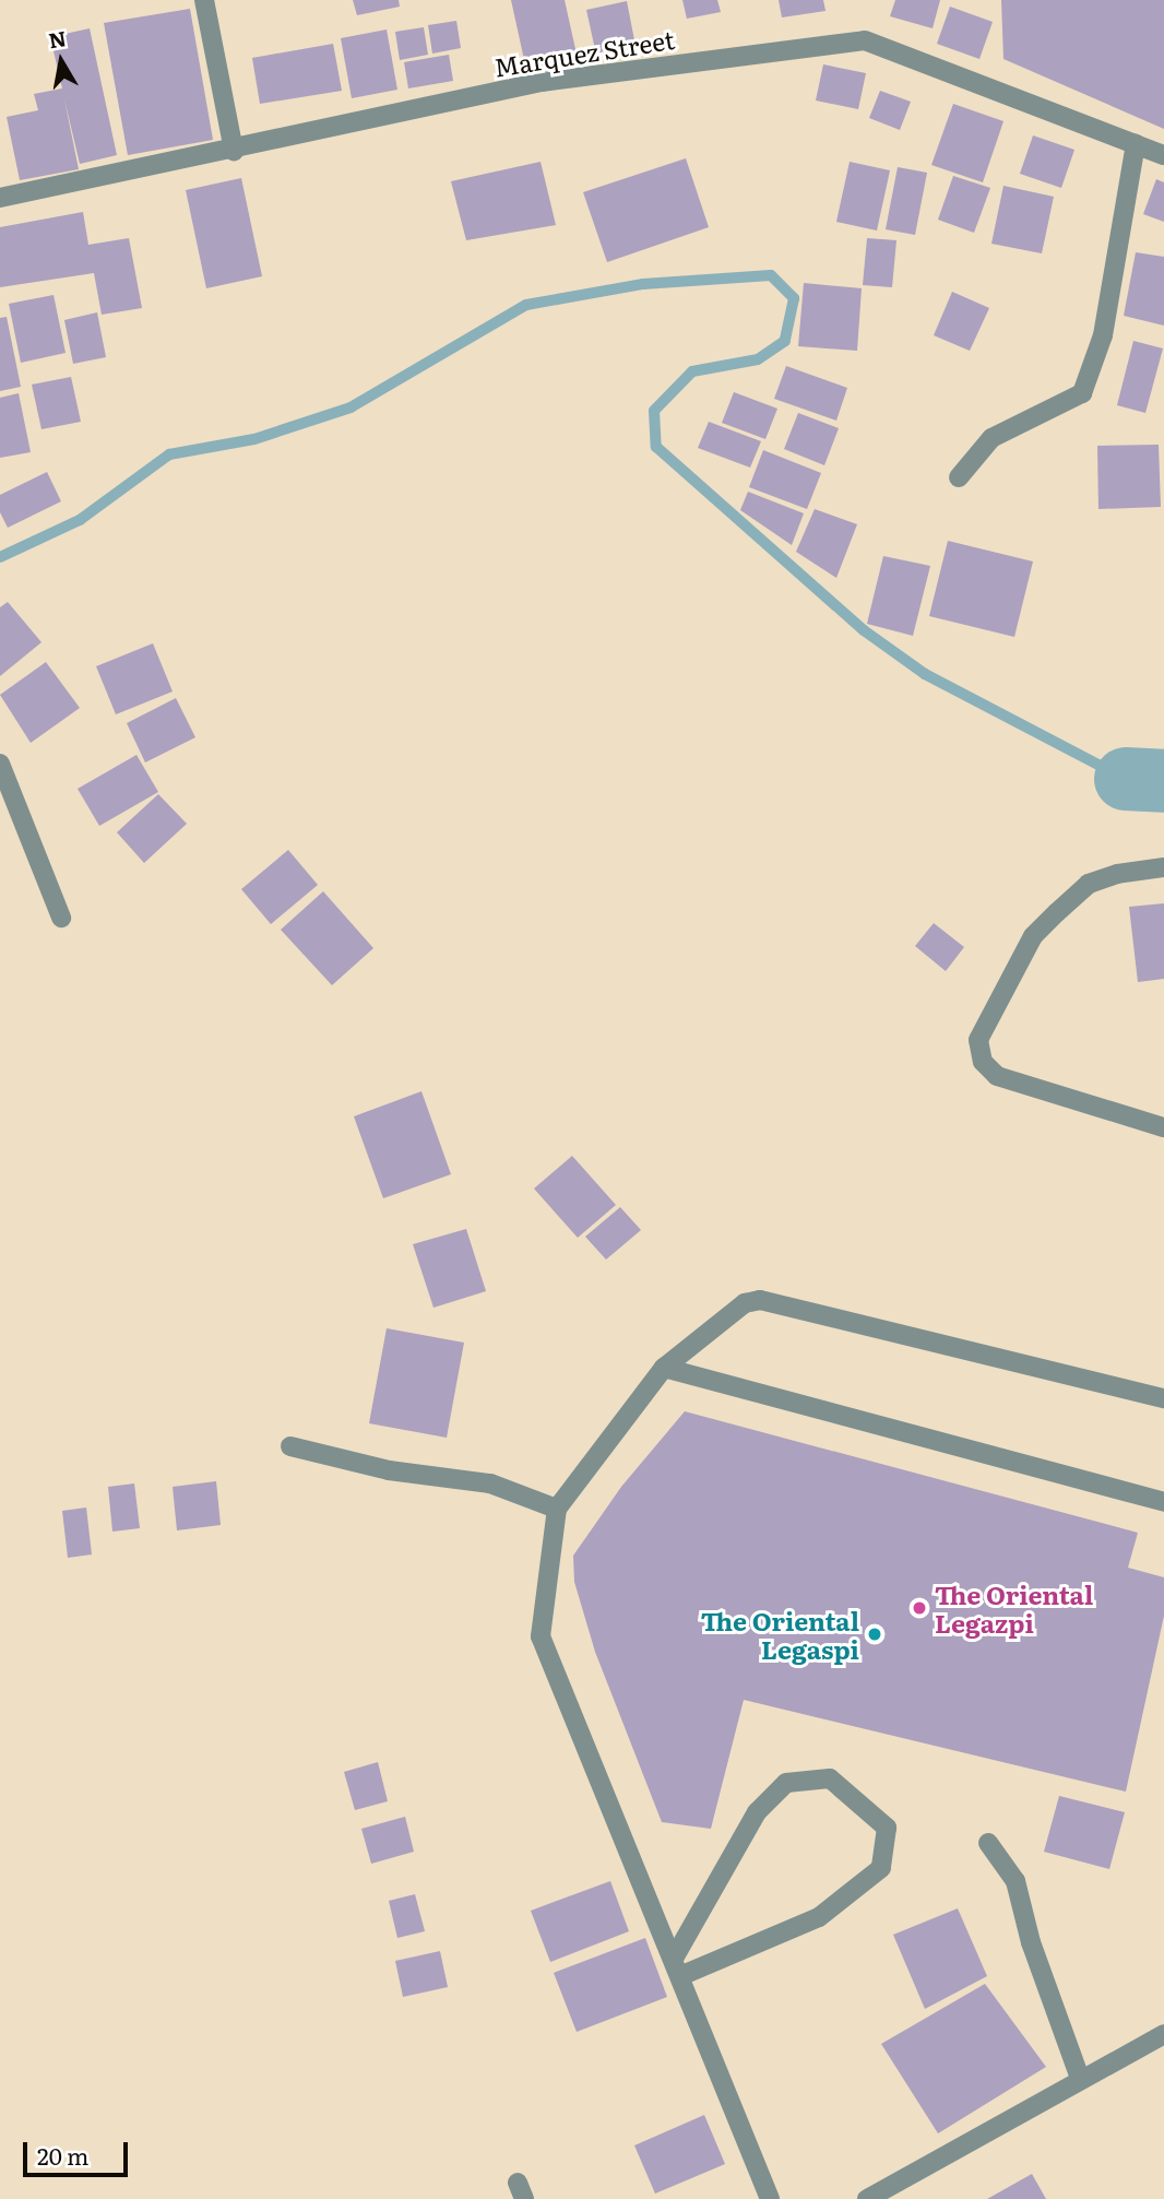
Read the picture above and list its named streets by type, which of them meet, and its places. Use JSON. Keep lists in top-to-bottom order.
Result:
{
  "streets": {
    "street": ["Marquez Street"]
  },
  "places": ["The Oriental Legazpi", "The Oriental Legaspi"],
  "scale_bar": "20 m",
  "north": "top"
}
